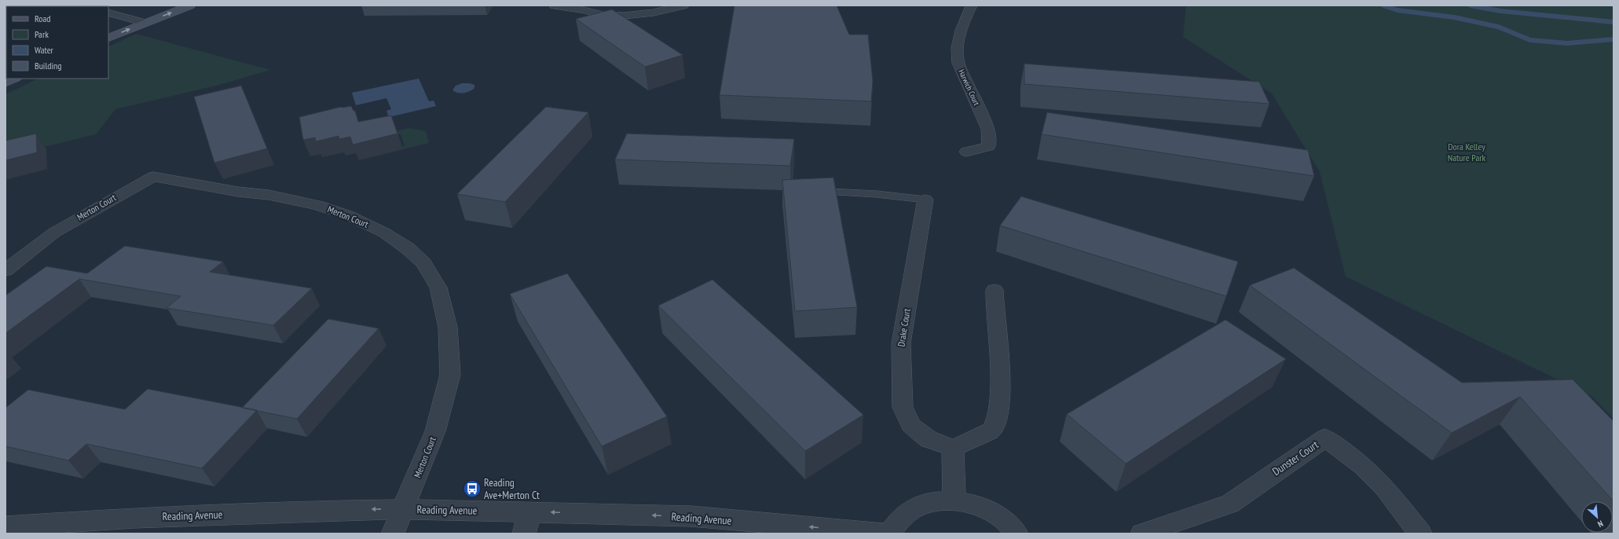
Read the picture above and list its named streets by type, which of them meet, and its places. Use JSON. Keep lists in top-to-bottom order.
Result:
{
  "streets": {
    "street": [
      "Harwich Court",
      "Merton Court",
      "Drake Court",
      "Dunster Court",
      "Reading Avenue"
    ]
  },
  "crossings": [
    ["Merton Court", "Reading Avenue"]
  ],
  "one_way": ["Reading Avenue"],
  "parks": ["Dora Kelley Nature Park"],
  "places": {
    "bus stop": ["Reading Ave+Merton Ct"]
  },
  "legend": [
    "Road",
    "Park",
    "Water",
    "Building"
  ],
  "north": "bottom right"
}
